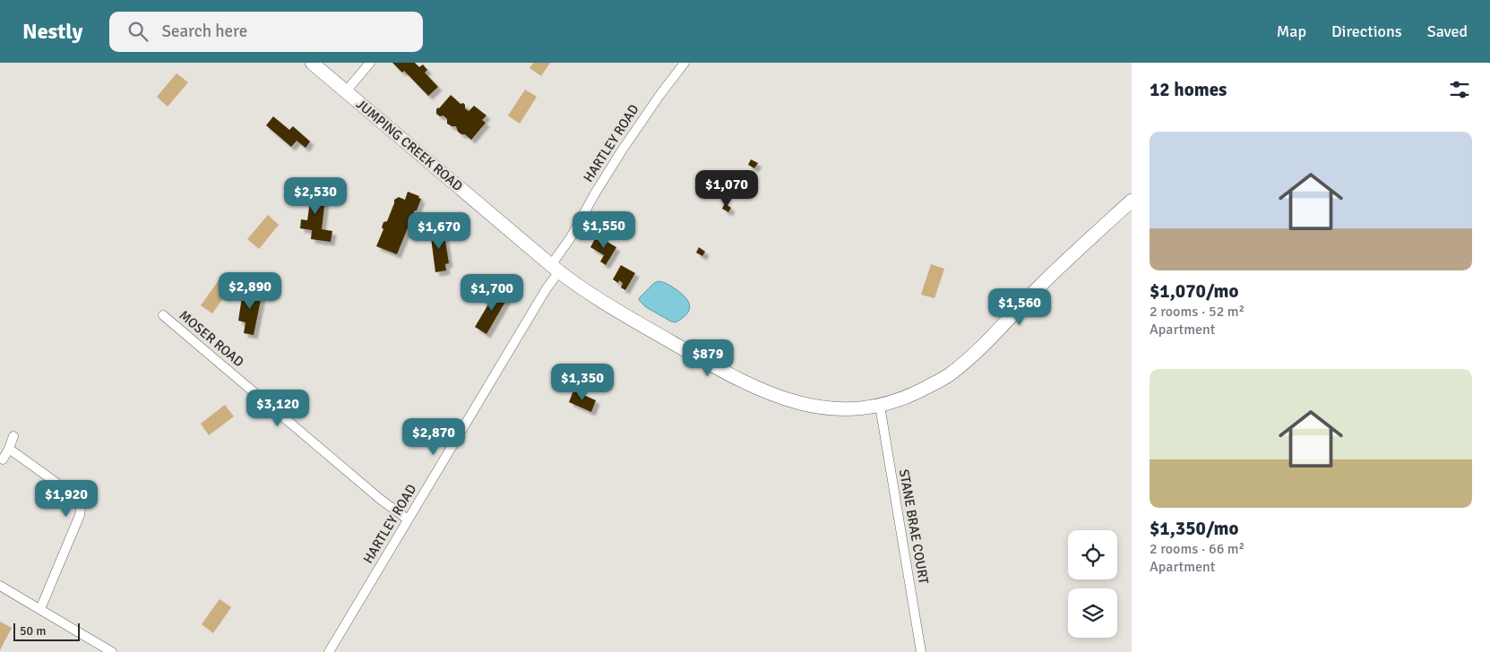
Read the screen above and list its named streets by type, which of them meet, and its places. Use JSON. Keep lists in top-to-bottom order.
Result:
{
  "streets": {
    "main road": ["JUMPING CREEK ROAD"],
    "street": ["HARTLEY ROAD", "MOSER ROAD", "STANE BRAE COURT"]
  },
  "crossings": [
    ["HARTLEY ROAD", "JUMPING CREEK ROAD"],
    ["HARTLEY ROAD", "MOSER ROAD"],
    ["JUMPING CREEK ROAD", "STANE BRAE COURT"]
  ],
  "scale_bar": "50 m",
  "page": {
    "header": "Nestly",
    "search": "Search here",
    "nav": ["Map", "Directions", "Saved"],
    "heading": "12 homes",
    "list": [
      {
        "name": "$1,070/mo",
        "note": "2 rooms · 52 m² · Apartment"
      },
      {
        "name": "$1,350/mo",
        "note": "2 rooms · 66 m² · Apartment"
      }
    ],
    "price": [
      "$1,070",
      "$2,530",
      "$1,550",
      "$1,670",
      "$2,890",
      "$1,700",
      "$1,560",
      "$879",
      "$1,350",
      "$3,120",
      "$2,870",
      "$1,920"
    ],
    "scale": "50 m"
  }
}
